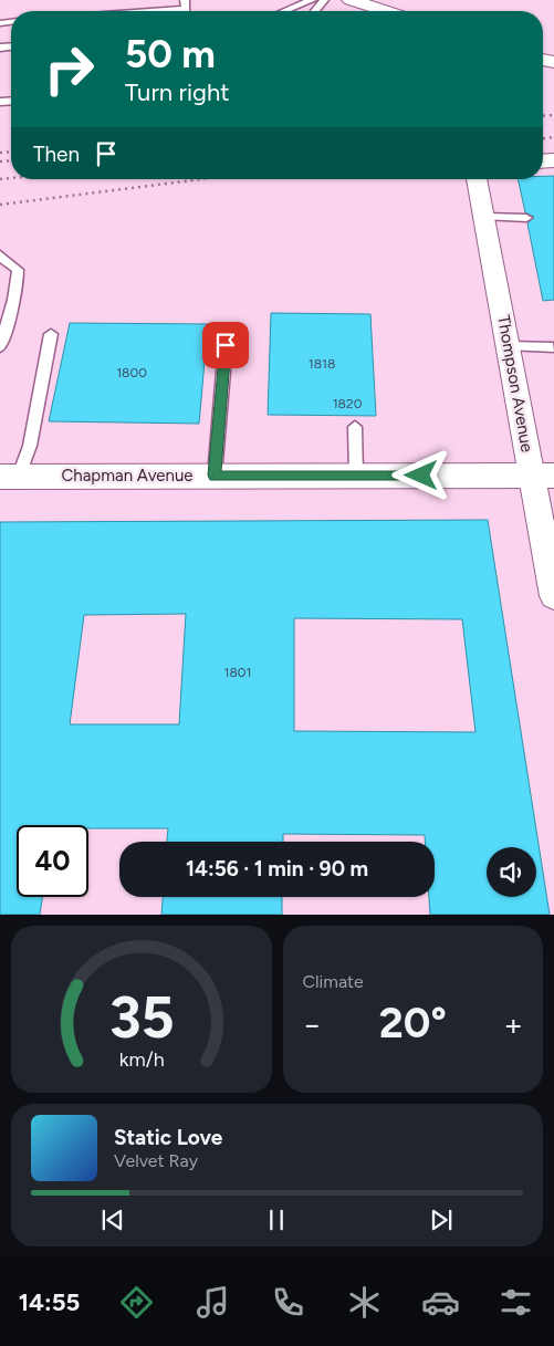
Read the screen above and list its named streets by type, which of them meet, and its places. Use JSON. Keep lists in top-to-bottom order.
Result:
{
  "streets": {
    "street": ["Thompson Avenue", "Chapman Avenue"]
  },
  "crossings": [
    ["Thompson Avenue", "Chapman Avenue"]
  ],
  "house_numbers": [
    "1818",
    "1800",
    "1820",
    "1801"
  ],
  "page": {
    "turn": ["50 m", "Turn right"],
    "then": "Then",
    "limit": "40",
    "trip": "14:56 · 1 min · 90 m",
    "tile": "Climate",
    "heat": ["−", "20°", "+"],
    "song": ["Static Love", "Velvet Ray"],
    "tabs": "14:55",
    "gauge": ["35", "km/h"]
  }
}
